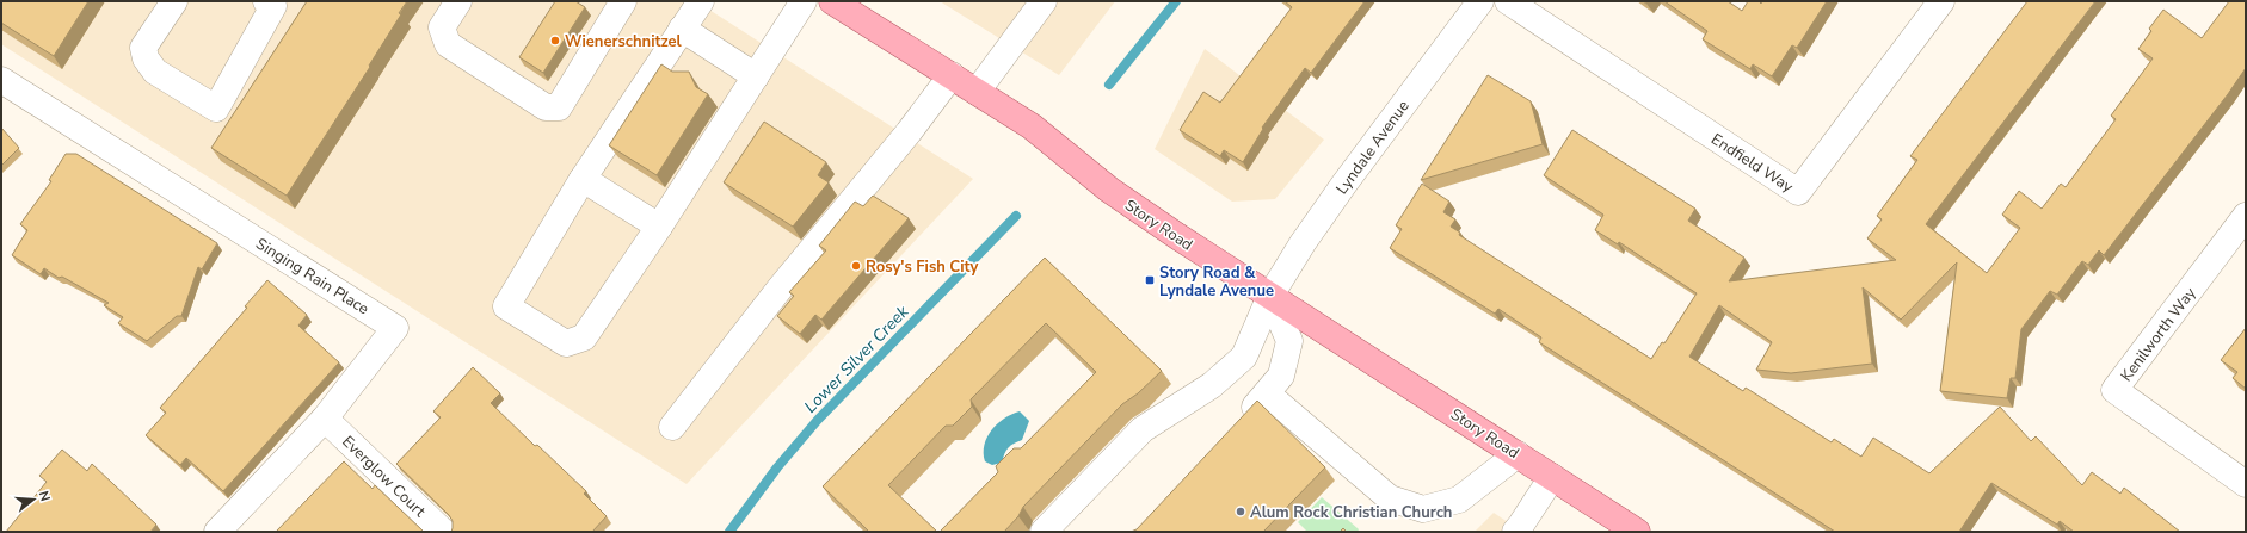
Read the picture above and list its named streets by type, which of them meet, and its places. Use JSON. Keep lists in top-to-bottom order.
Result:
{
  "streets": {
    "main road": ["Story Road"],
    "street": [
      "Lyndale Avenue",
      "Endfield Way",
      "Singing Rain Place",
      "Kenilworth Way",
      "Everglow Court"
    ]
  },
  "crossings": [
    ["Lyndale Avenue", "Story Road"],
    ["Singing Rain Place", "Everglow Court"]
  ],
  "water": ["Lower Silver Creek"],
  "places": {
    "other": ["Wienerschnitzel", "Rosy's Fish City", "Alum Rock Christian Church"],
    "transit": ["Story Road & Lyndale Avenue"]
  },
  "north": "right"
}
